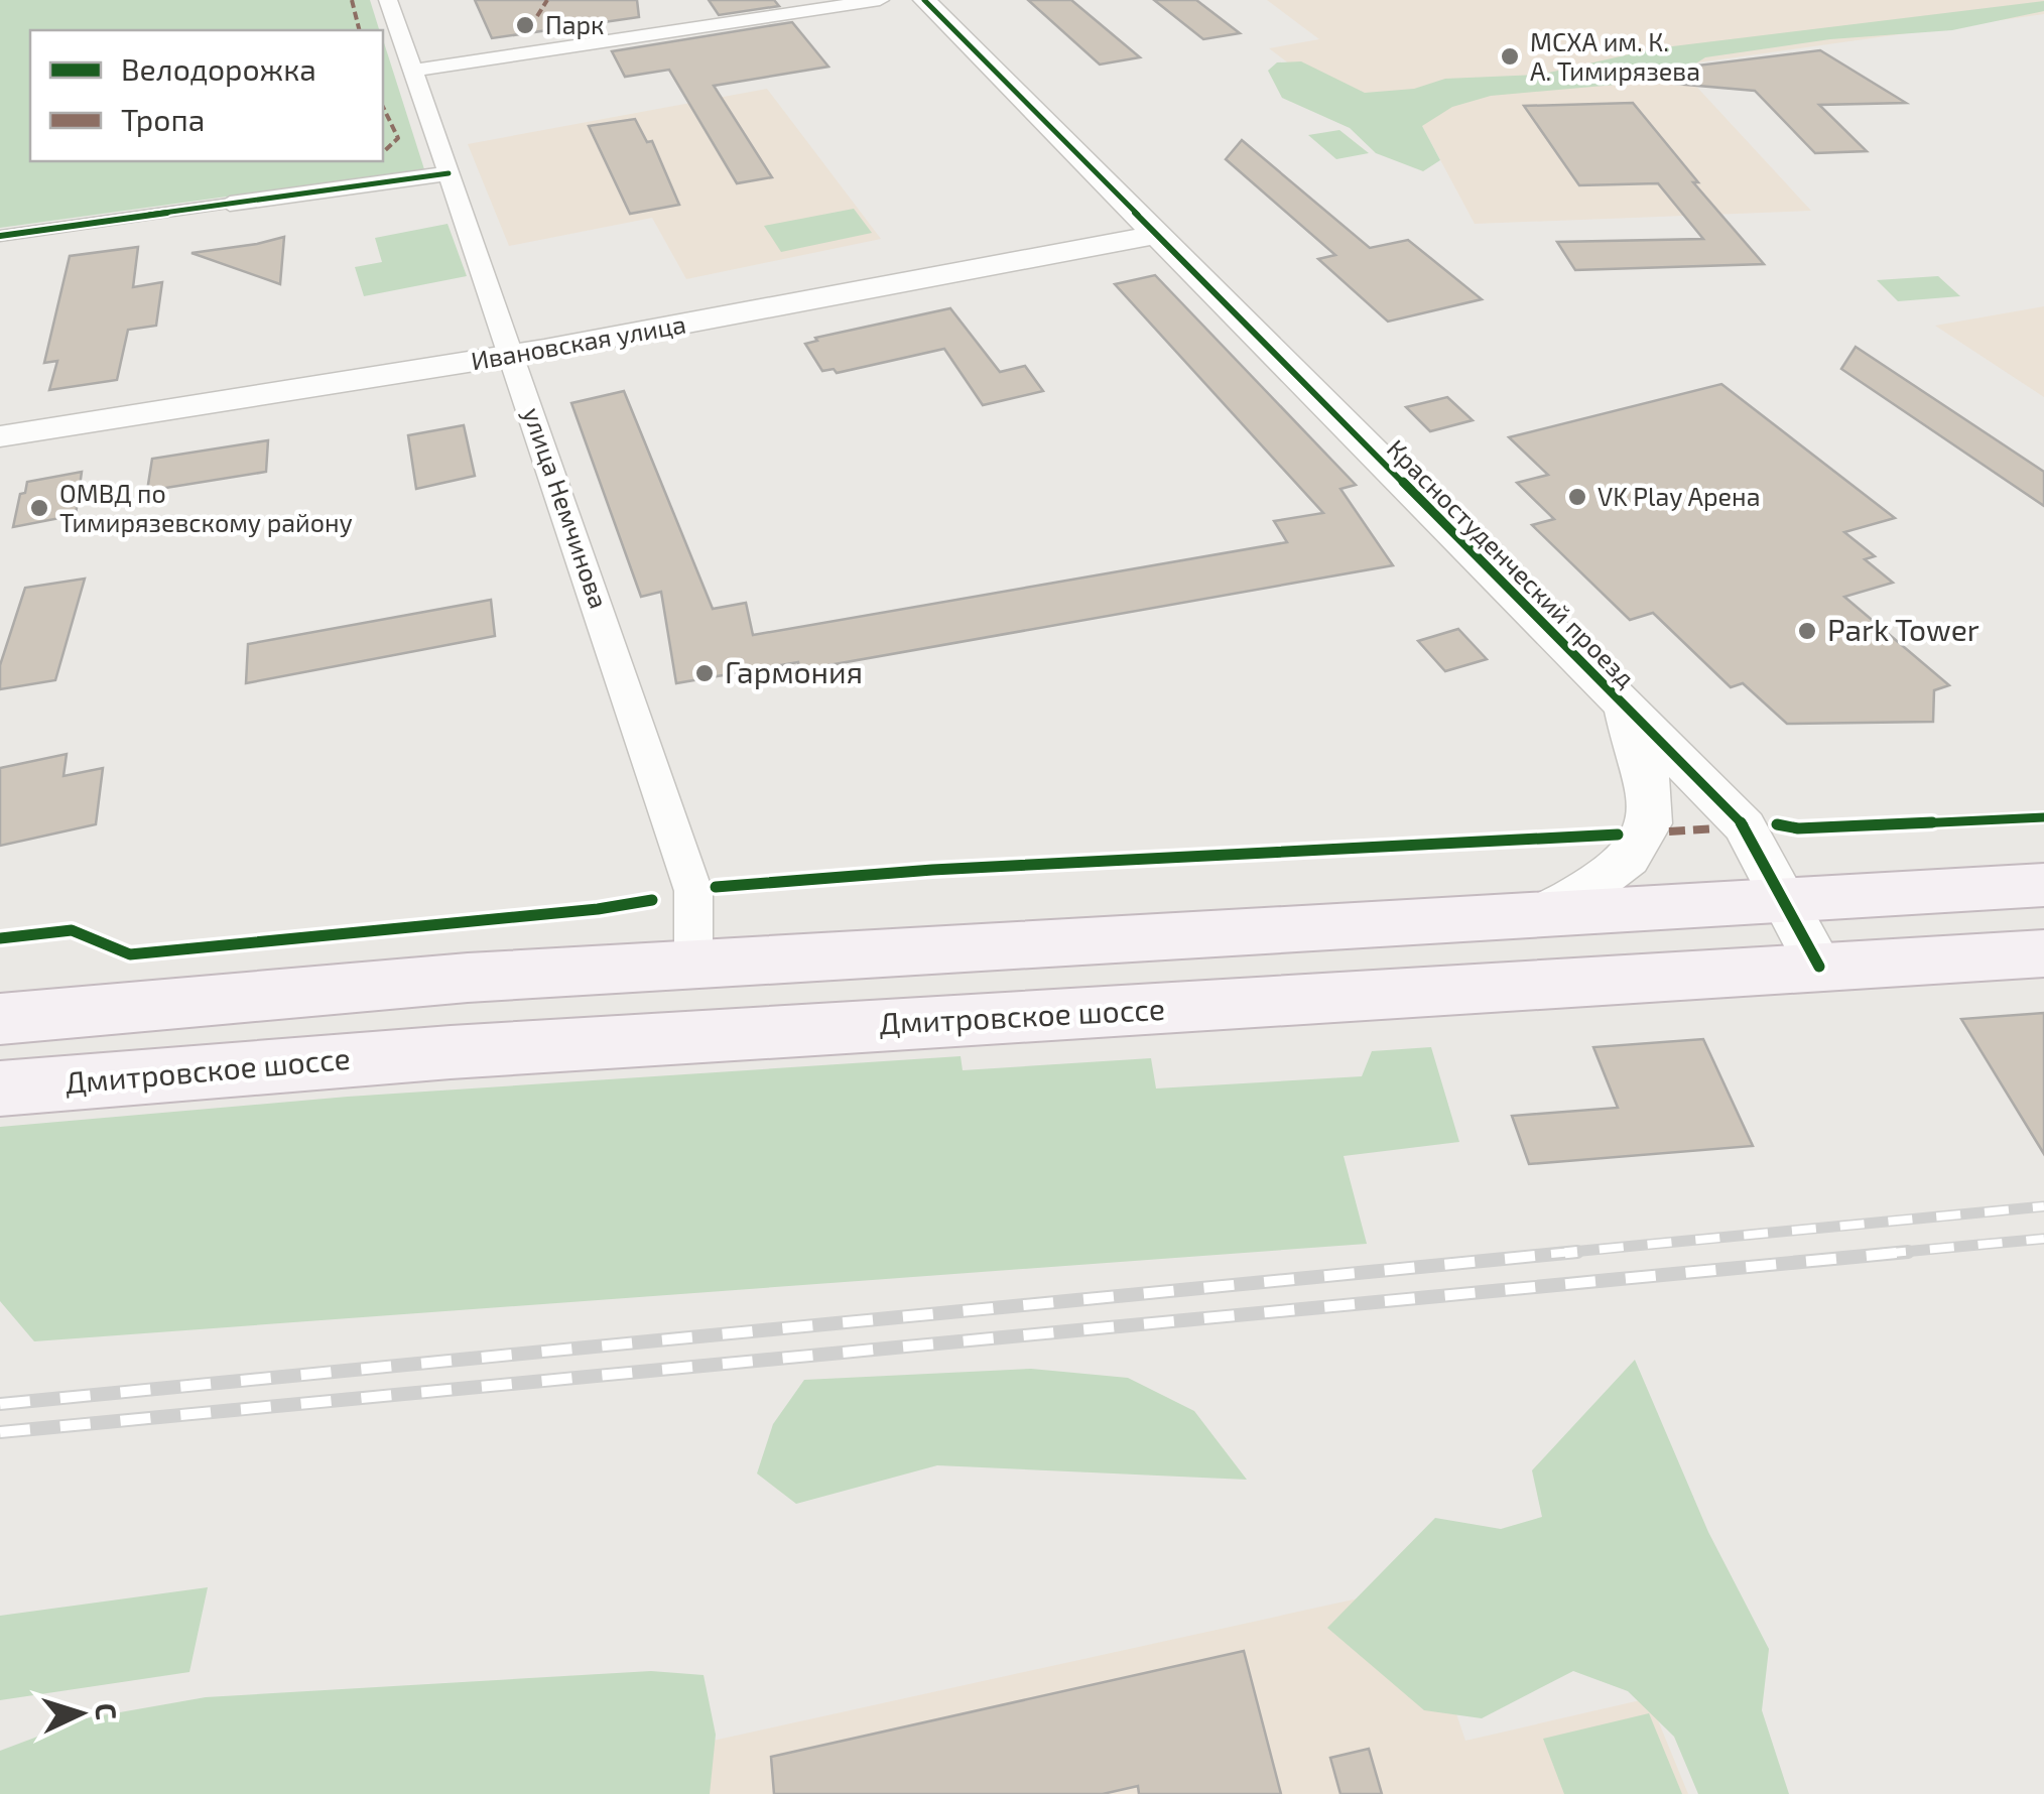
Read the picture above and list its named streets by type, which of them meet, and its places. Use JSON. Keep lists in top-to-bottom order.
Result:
{
  "streets": {
    "main road": ["Дмитровское шоссе"],
    "street": ["Ивановская улица", "улица Немчинова", "Красностуденческий проезд"]
  },
  "crossings": [
    ["Ивановская улица", "улица Немчинова"],
    ["Ивановская улица", "Красностуденческий проезд"],
    ["Красностуденческий проезд", "Дмитровское шоссе"]
  ],
  "places": [
    "Парк",
    "МСХА им. К. А. Тимирязева",
    "VK Play Арена",
    "ОМВД по Тимирязевскому району",
    "Park Tower",
    "Гармония"
  ],
  "legend": ["Велодорожка", "Тропа"],
  "north": "right"
}
